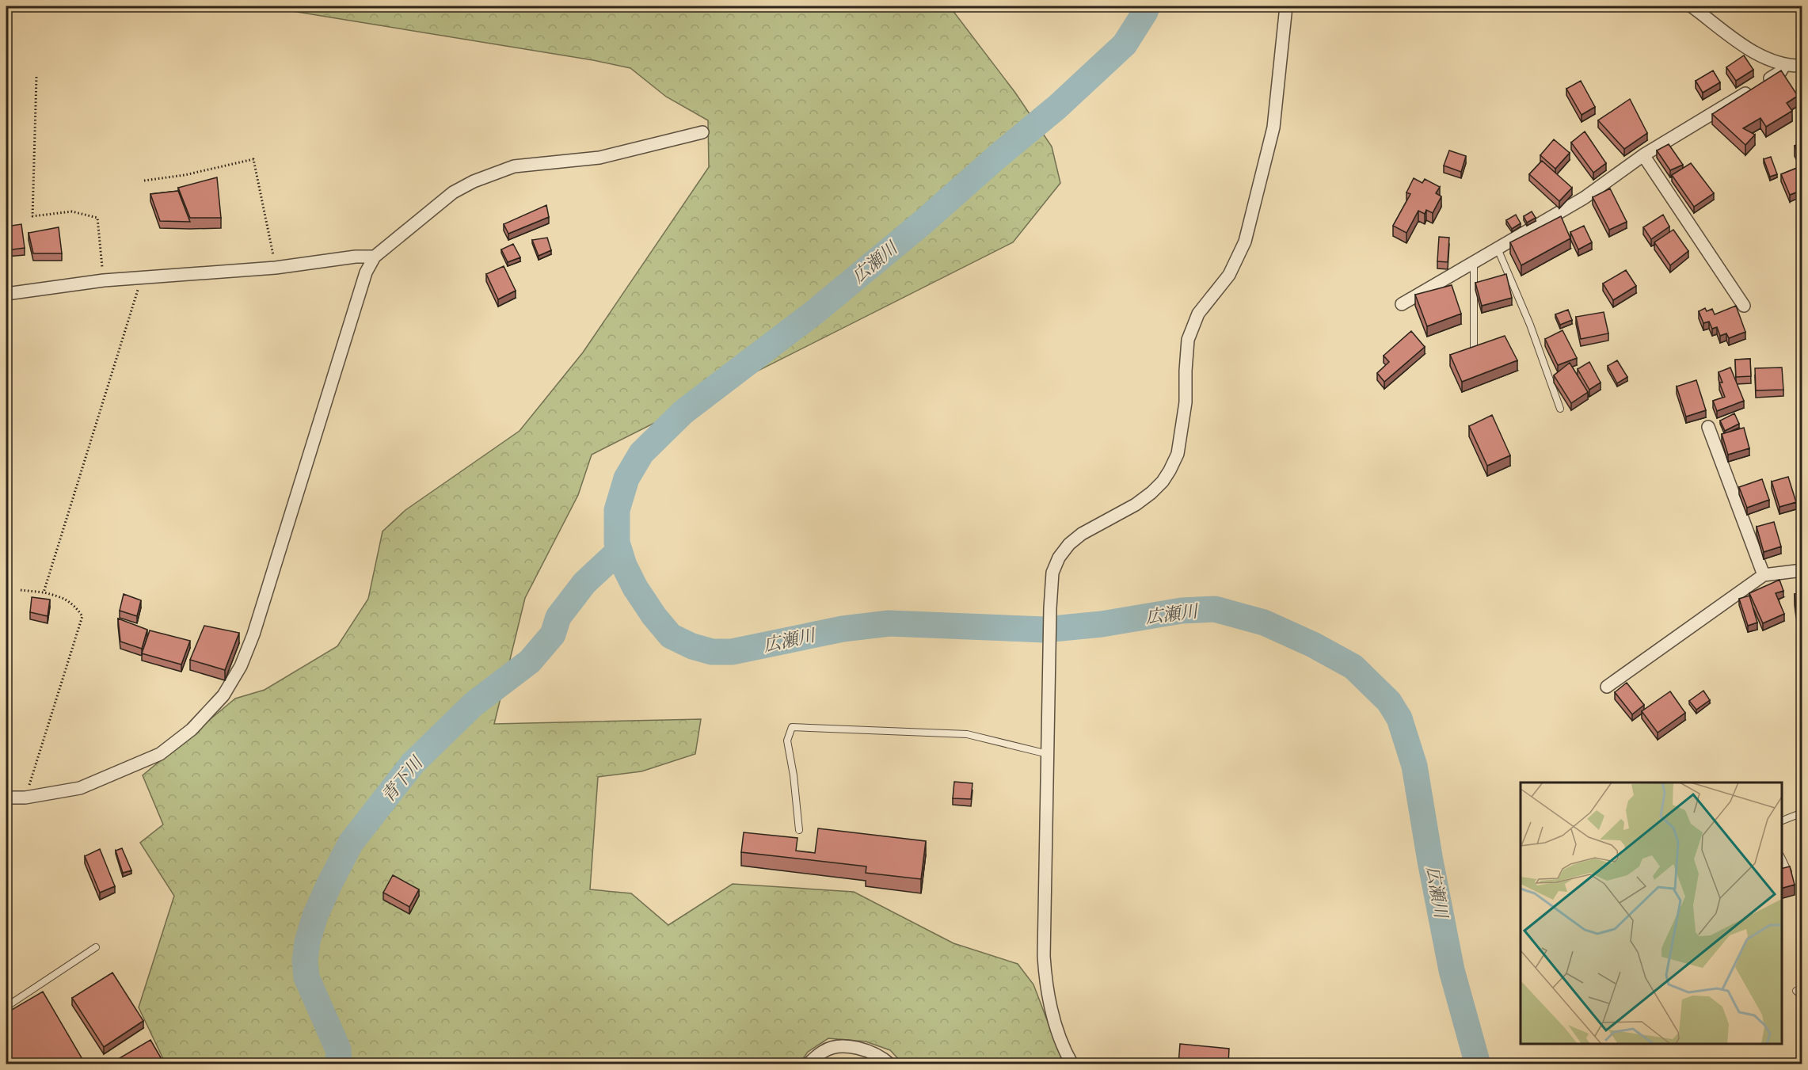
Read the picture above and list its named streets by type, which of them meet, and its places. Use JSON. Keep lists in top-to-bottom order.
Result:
{
  "water": ["広瀬川", "青下川"]
}
